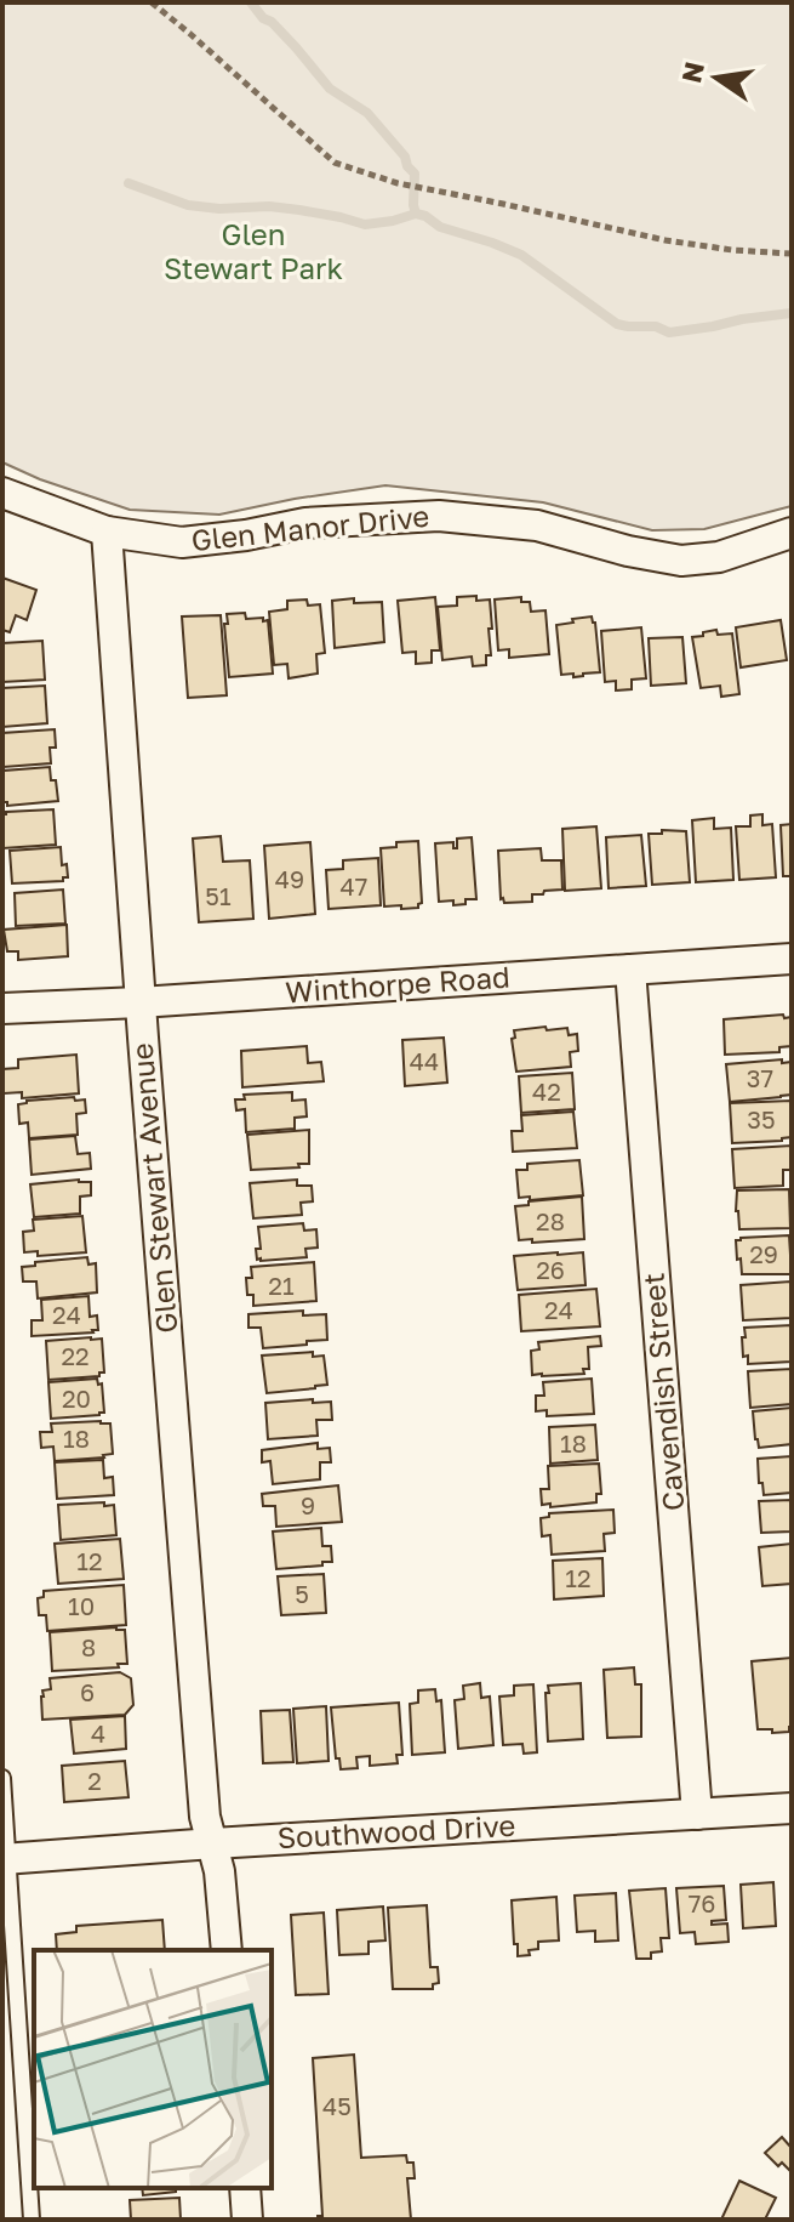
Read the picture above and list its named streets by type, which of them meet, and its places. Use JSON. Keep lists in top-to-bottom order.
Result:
{
  "streets": {
    "street": [
      "Glen Manor Drive",
      "Winthorpe Road",
      "Glen Stewart Avenue",
      "Cavendish Street",
      "Southwood Drive"
    ]
  },
  "crossings": [
    ["Glen Manor Drive", "Glen Stewart Avenue"],
    ["Winthorpe Road", "Glen Stewart Avenue"],
    ["Winthorpe Road", "Cavendish Street"],
    ["Glen Stewart Avenue", "Southwood Drive"],
    ["Cavendish Street", "Southwood Drive"]
  ],
  "parks": ["Glen Stewart Park"],
  "house_numbers": [
    "49",
    "47",
    "51",
    "44",
    "37",
    "42",
    "35",
    "28",
    "29",
    "26",
    "21",
    "24",
    "24",
    "22",
    "20",
    "18",
    "18",
    "9",
    "12",
    "12",
    "5",
    "10",
    "8",
    "6",
    "4",
    "2",
    "76",
    "45"
  ],
  "north": "left"
}
